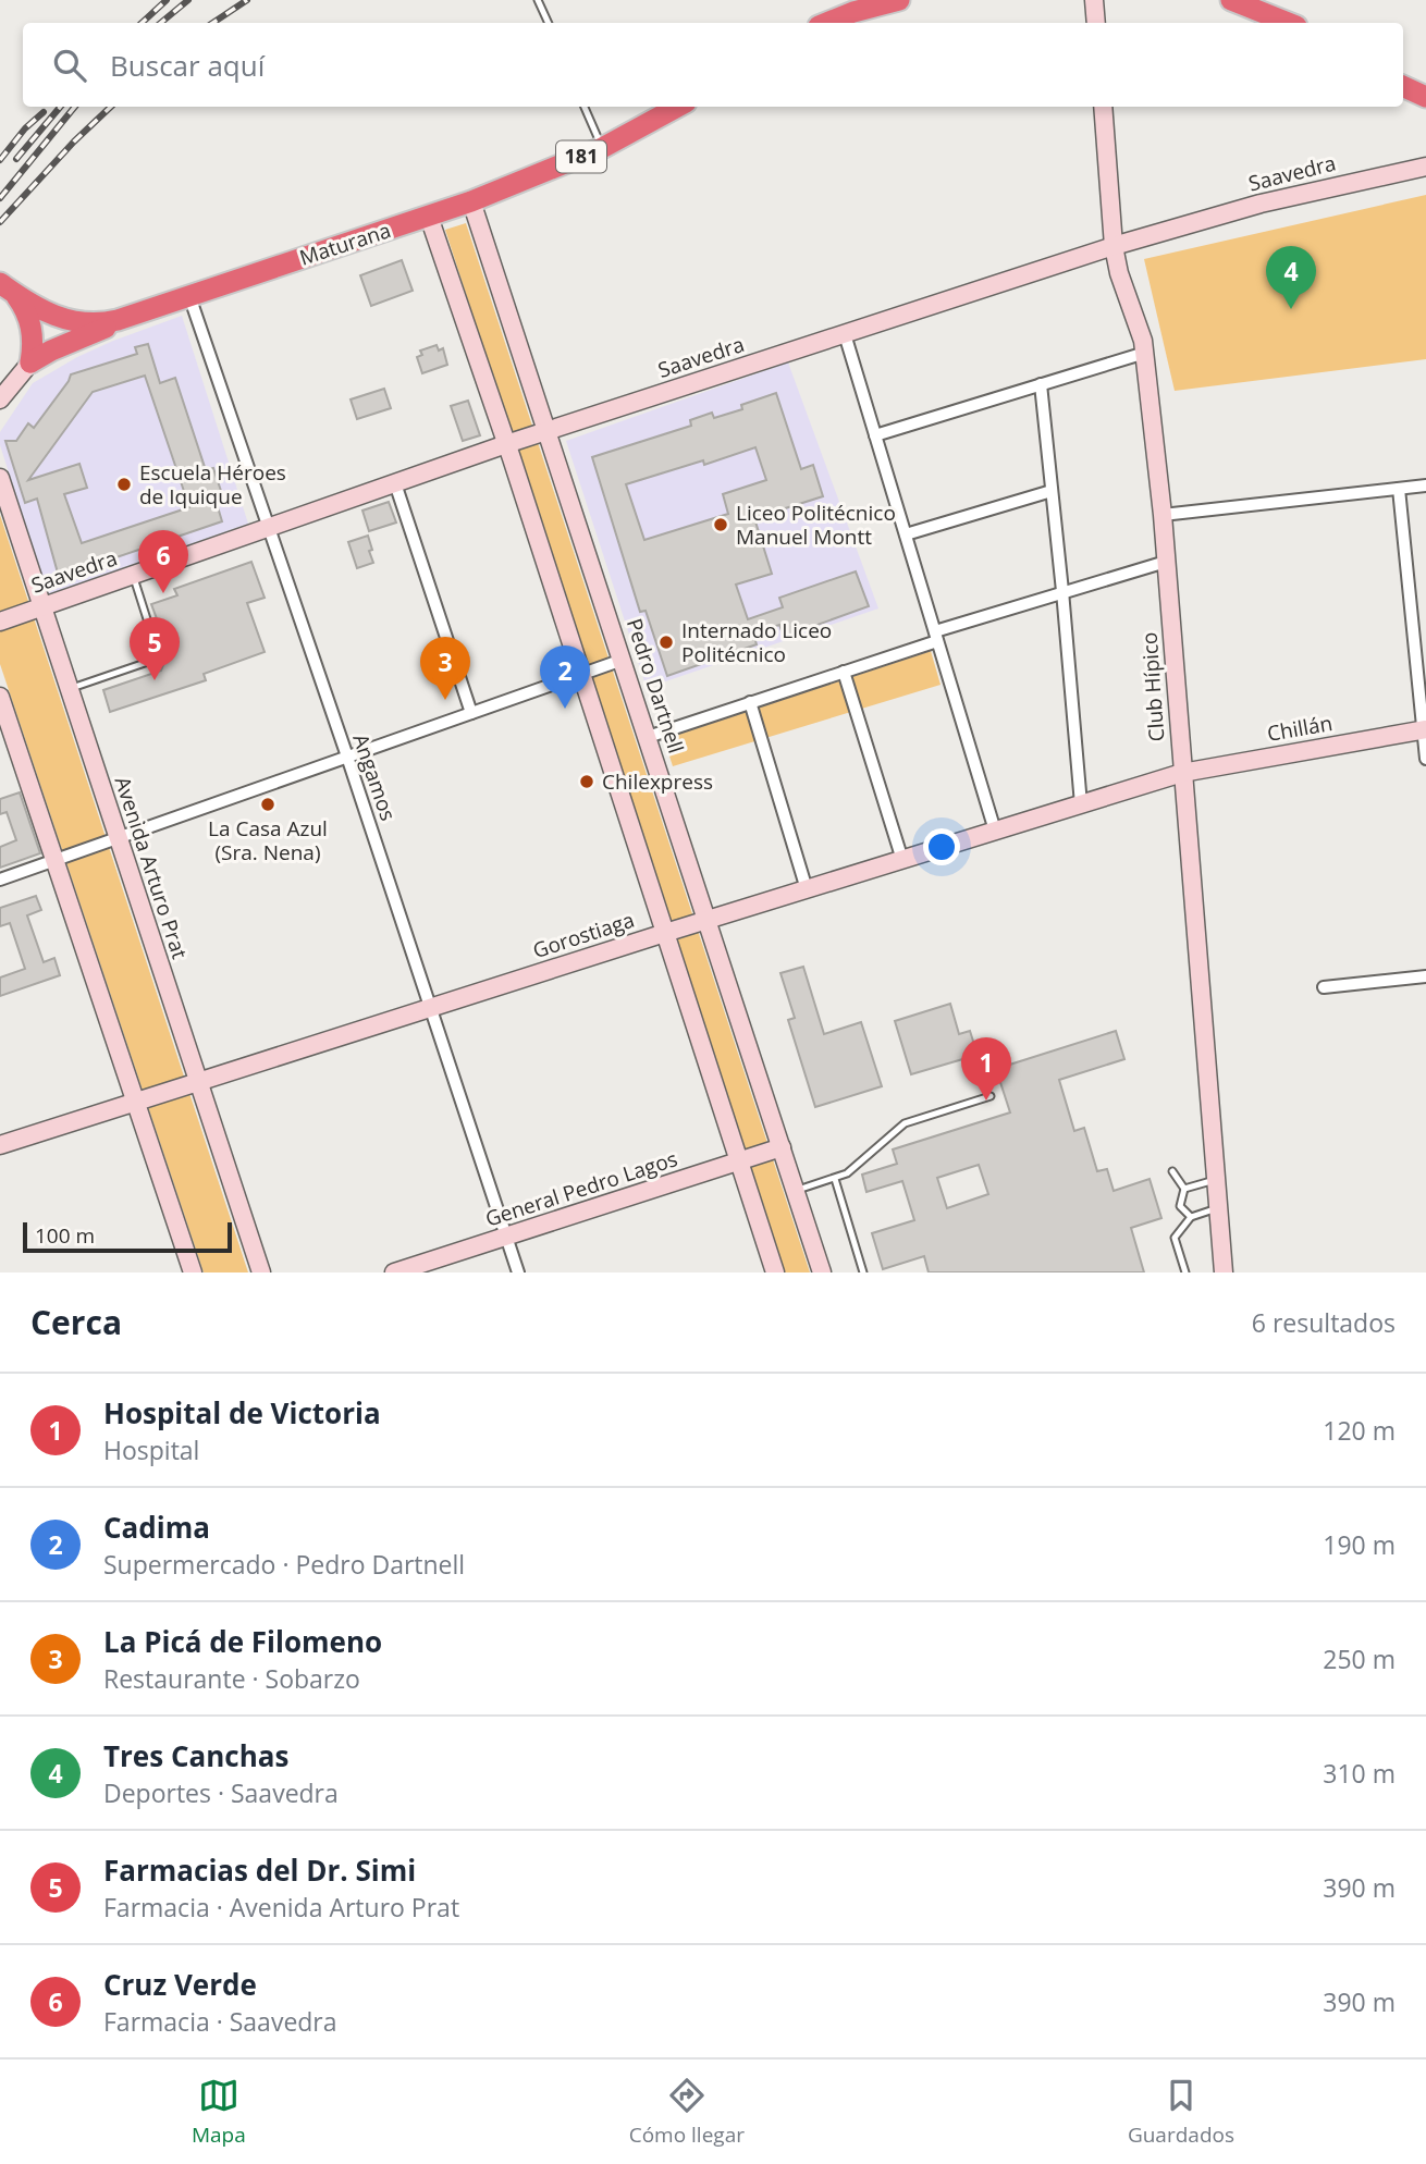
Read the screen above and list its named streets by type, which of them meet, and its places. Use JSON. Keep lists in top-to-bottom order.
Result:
{
  "streets": {
    "highway": ["181", "Maturana"],
    "street": [
      "Saavedra",
      "Pedro Dartnell",
      "Club Hípico",
      "Chillán",
      "Angamos",
      "Avenida Arturo Prat",
      "Gorostiaga",
      "General Pedro Lagos"
    ]
  },
  "crossings": [
    ["Saavedra", "Pedro Dartnell"],
    ["Saavedra", "Club Hípico"],
    ["Saavedra", "Angamos"],
    ["Saavedra", "Avenida Arturo Prat"],
    ["Maturana", "Pedro Dartnell"],
    ["Maturana", "Angamos"],
    ["Pedro Dartnell", "Gorostiaga"],
    ["Pedro Dartnell", "General Pedro Lagos"],
    ["Club Hípico", "Chillán"],
    ["Club Hípico", "Gorostiaga"],
    ["Chillán", "Gorostiaga"],
    ["Angamos", "Gorostiaga"],
    ["Angamos", "General Pedro Lagos"],
    ["Avenida Arturo Prat", "Gorostiaga"]
  ],
  "places": [
    "Escuela Héroes de Iquique",
    "Liceo Politécnico Manuel Montt",
    "Internado Liceo Politécnico",
    "Chilexpress",
    "La Casa Azul (Sra. Nena)"
  ],
  "scale_bar": "100 m",
  "page": {
    "search": "Buscar aquí",
    "pins": [
      "4",
      "6",
      "5",
      "3",
      "2",
      "1"
    ],
    "scale": "100 m",
    "heading": ["Cerca", "6 resultados"],
    "list": [
      {
        "mark": "1",
        "name": "Hospital de Victoria",
        "note": "Hospital",
        "value": "120 m"
      },
      {
        "mark": "2",
        "name": "Cadima",
        "note": "Supermercado · Pedro Dartnell",
        "value": "190 m"
      },
      {
        "mark": "3",
        "name": "La Picá de Filomeno",
        "note": "Restaurante · Sobarzo",
        "value": "250 m"
      },
      {
        "mark": "4",
        "name": "Tres Canchas",
        "note": "Deportes · Saavedra",
        "value": "310 m"
      },
      {
        "mark": "5",
        "name": "Farmacias del Dr. Simi",
        "note": "Farmacia · Avenida Arturo Prat",
        "value": "390 m"
      },
      {
        "mark": "6",
        "name": "Cruz Verde",
        "note": "Farmacia · Saavedra",
        "value": "390 m"
      }
    ],
    "nav": ["Mapa", "Cómo llegar", "Guardados"]
  }
}
